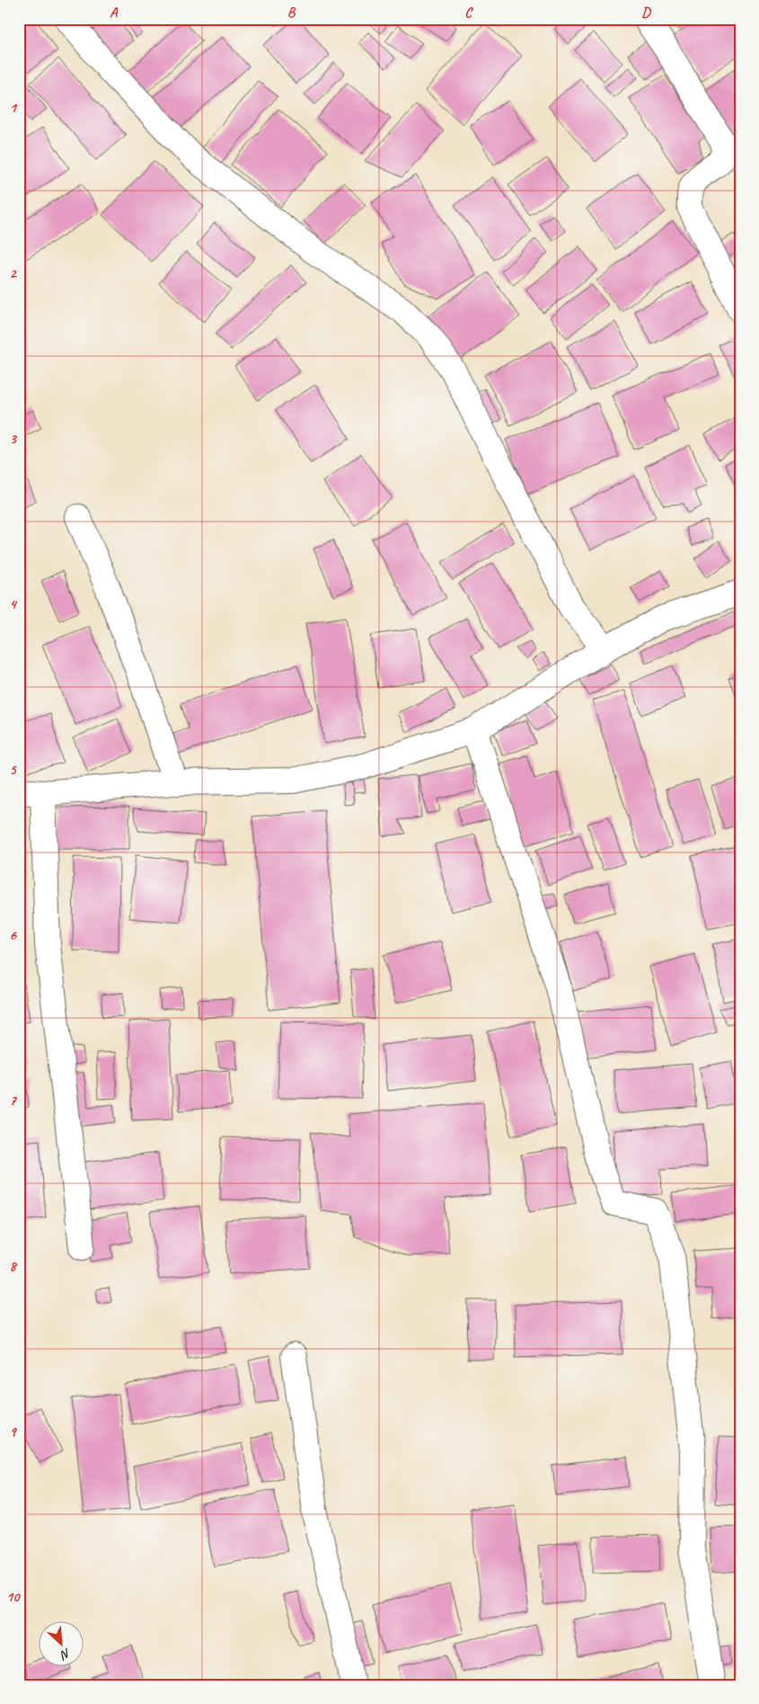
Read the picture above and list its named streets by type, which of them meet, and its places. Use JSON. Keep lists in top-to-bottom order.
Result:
{
  "north": "bottom right",
  "grid": {
    "columns": [
      "A",
      "B",
      "C",
      "D"
    ],
    "rows": [
      "1",
      "2",
      "3",
      "4",
      "5",
      "6",
      "7",
      "8",
      "9",
      "10"
    ]
  }
}
